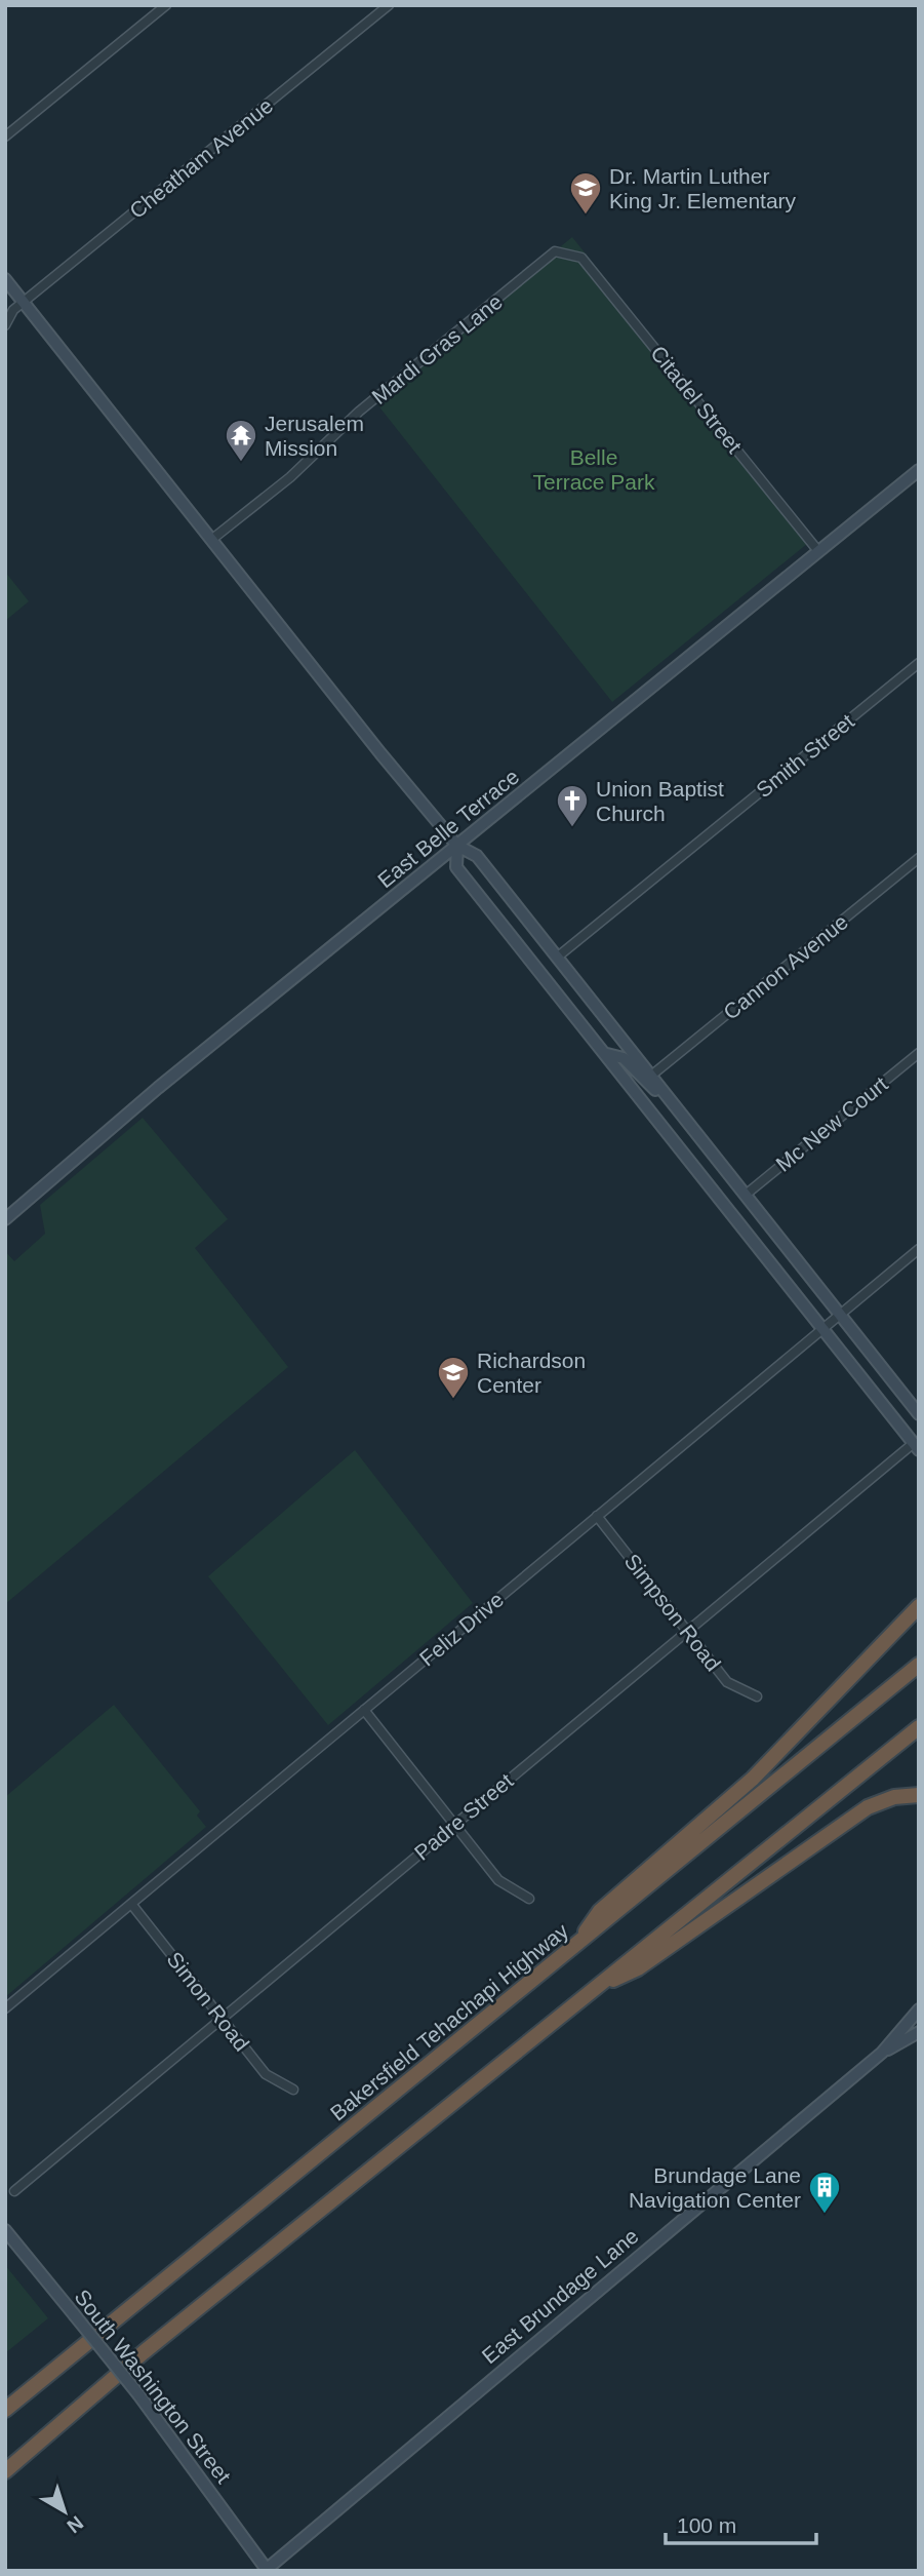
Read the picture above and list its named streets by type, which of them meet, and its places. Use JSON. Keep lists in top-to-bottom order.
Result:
{
  "streets": {
    "highway": ["Bakersfield Tehachapi Highway"],
    "street": [
      "Cheatham Avenue",
      "Mardi Gras Lane",
      "Citadel Street",
      "Smith Street",
      "East Belle Terrace",
      "Cannon Avenue",
      "Mc New Court",
      "Simpson Road",
      "Feliz Drive",
      "Padre Street",
      "Simon Road",
      "East Brundage Lane",
      "South Washington Street"
    ]
  },
  "crossings": [
    ["Mardi Gras Lane", "Citadel Street"],
    ["Citadel Street", "East Belle Terrace"],
    ["Simpson Road", "Feliz Drive"],
    ["Simpson Road", "Padre Street"],
    ["Feliz Drive", "Simon Road"],
    ["Padre Street", "Simon Road"],
    ["East Brundage Lane", "South Washington Street"]
  ],
  "parks": ["Belle Terrace Park"],
  "places": {
    "school or university": ["Dr. Martin Luther King Jr. Elementary", "Richardson Center"],
    "temple": ["Jerusalem Mission"],
    "church": ["Union Baptist Church"],
    "building": ["Brundage Lane Navigation Center"]
  },
  "scale_bar": "100 m",
  "north": "bottom right"
}
